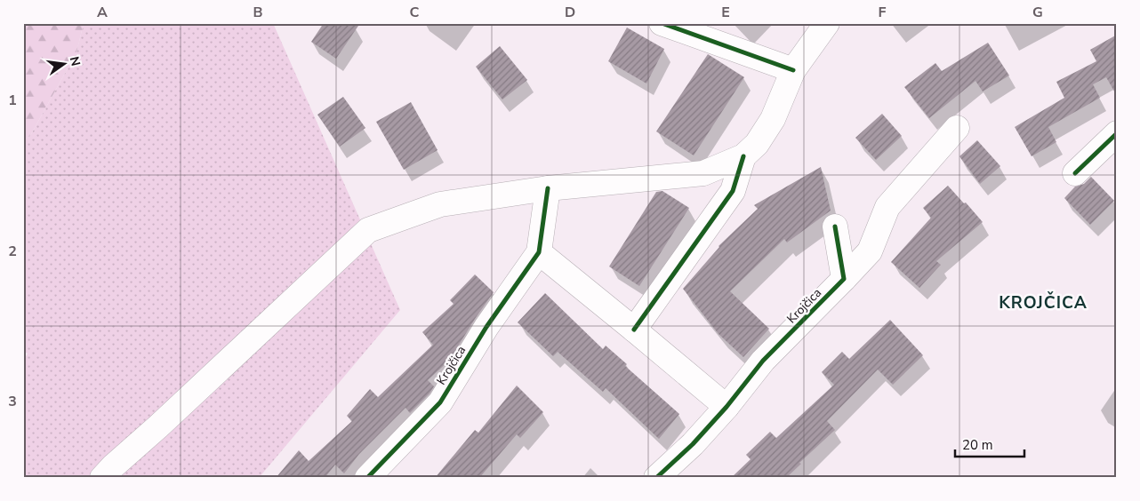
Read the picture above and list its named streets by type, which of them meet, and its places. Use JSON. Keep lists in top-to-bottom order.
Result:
{
  "streets": {
    "street": ["Krojčica"]
  },
  "districts": ["KROJČICA"],
  "scale_bar": "20 m",
  "north": "right",
  "grid": {
    "columns": [
      "A",
      "B",
      "C",
      "D",
      "E",
      "F",
      "G"
    ],
    "rows": ["1", "2", "3"]
  }
}
